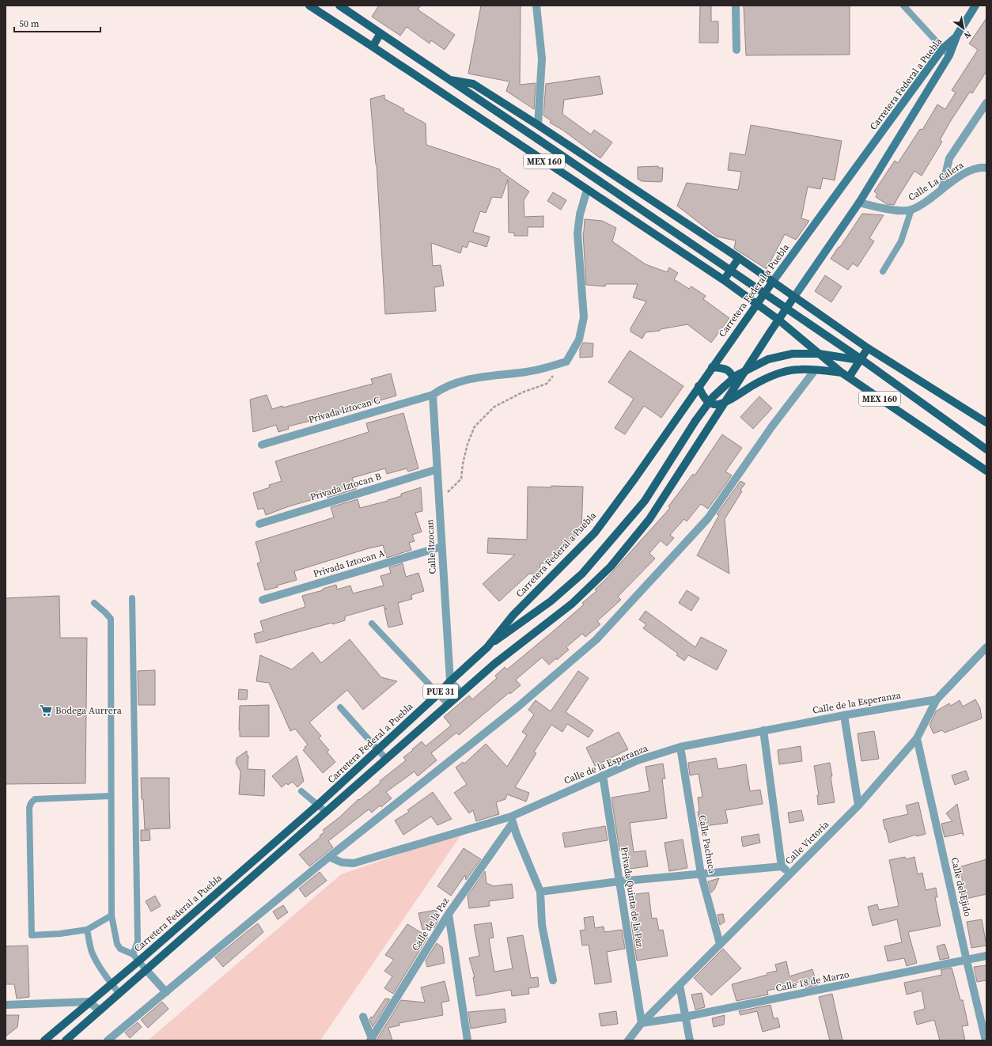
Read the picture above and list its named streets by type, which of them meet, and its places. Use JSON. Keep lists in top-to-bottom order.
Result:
{
  "streets": {
    "main road": ["Carretera Federal a Puebla", "MEX 160", "PUE 31"],
    "street": [
      "Calle La Calera",
      "Privada Iztocan C",
      "Privada Iztocan B",
      "Calle Itzocan",
      "Privada Iztocan A",
      "Calle de la Esperanza",
      "Calle Victoria",
      "Calle Pachuca",
      "Calle del Ejido",
      "Privada Quinta de la Paz",
      "Calle de la Paz",
      "Calle 18 de Marzo"
    ]
  },
  "crossings": [
    ["Carretera Federal a Puebla", "MEX 160"],
    ["Carretera Federal a Puebla", "Calle La Calera"],
    ["Carretera Federal a Puebla", "Calle Itzocan"],
    ["Carretera Federal a Puebla", "PUE 31"],
    ["MEX 160", "Privada Iztocan C"],
    ["Privada Iztocan C", "Calle Itzocan"],
    ["Privada Iztocan B", "Calle Itzocan"],
    ["Calle Itzocan", "Privada Iztocan A"],
    ["Calle de la Esperanza", "Calle Victoria"],
    ["Calle de la Esperanza", "Calle Pachuca"],
    ["Calle de la Esperanza", "Privada Quinta de la Paz"],
    ["Calle de la Esperanza", "Calle de la Paz"],
    ["Calle Victoria", "Calle Pachuca"],
    ["Calle Victoria", "Calle del Ejido"],
    ["Calle Victoria", "Privada Quinta de la Paz"],
    ["Calle Victoria", "Calle 18 de Marzo"],
    ["Calle del Ejido", "Calle 18 de Marzo"],
    ["Privada Quinta de la Paz", "Calle 18 de Marzo"]
  ],
  "places": {
    "supermarket": ["Bodega Aurrera"]
  },
  "scale_bar": "50 m",
  "north": "bottom right"
}
